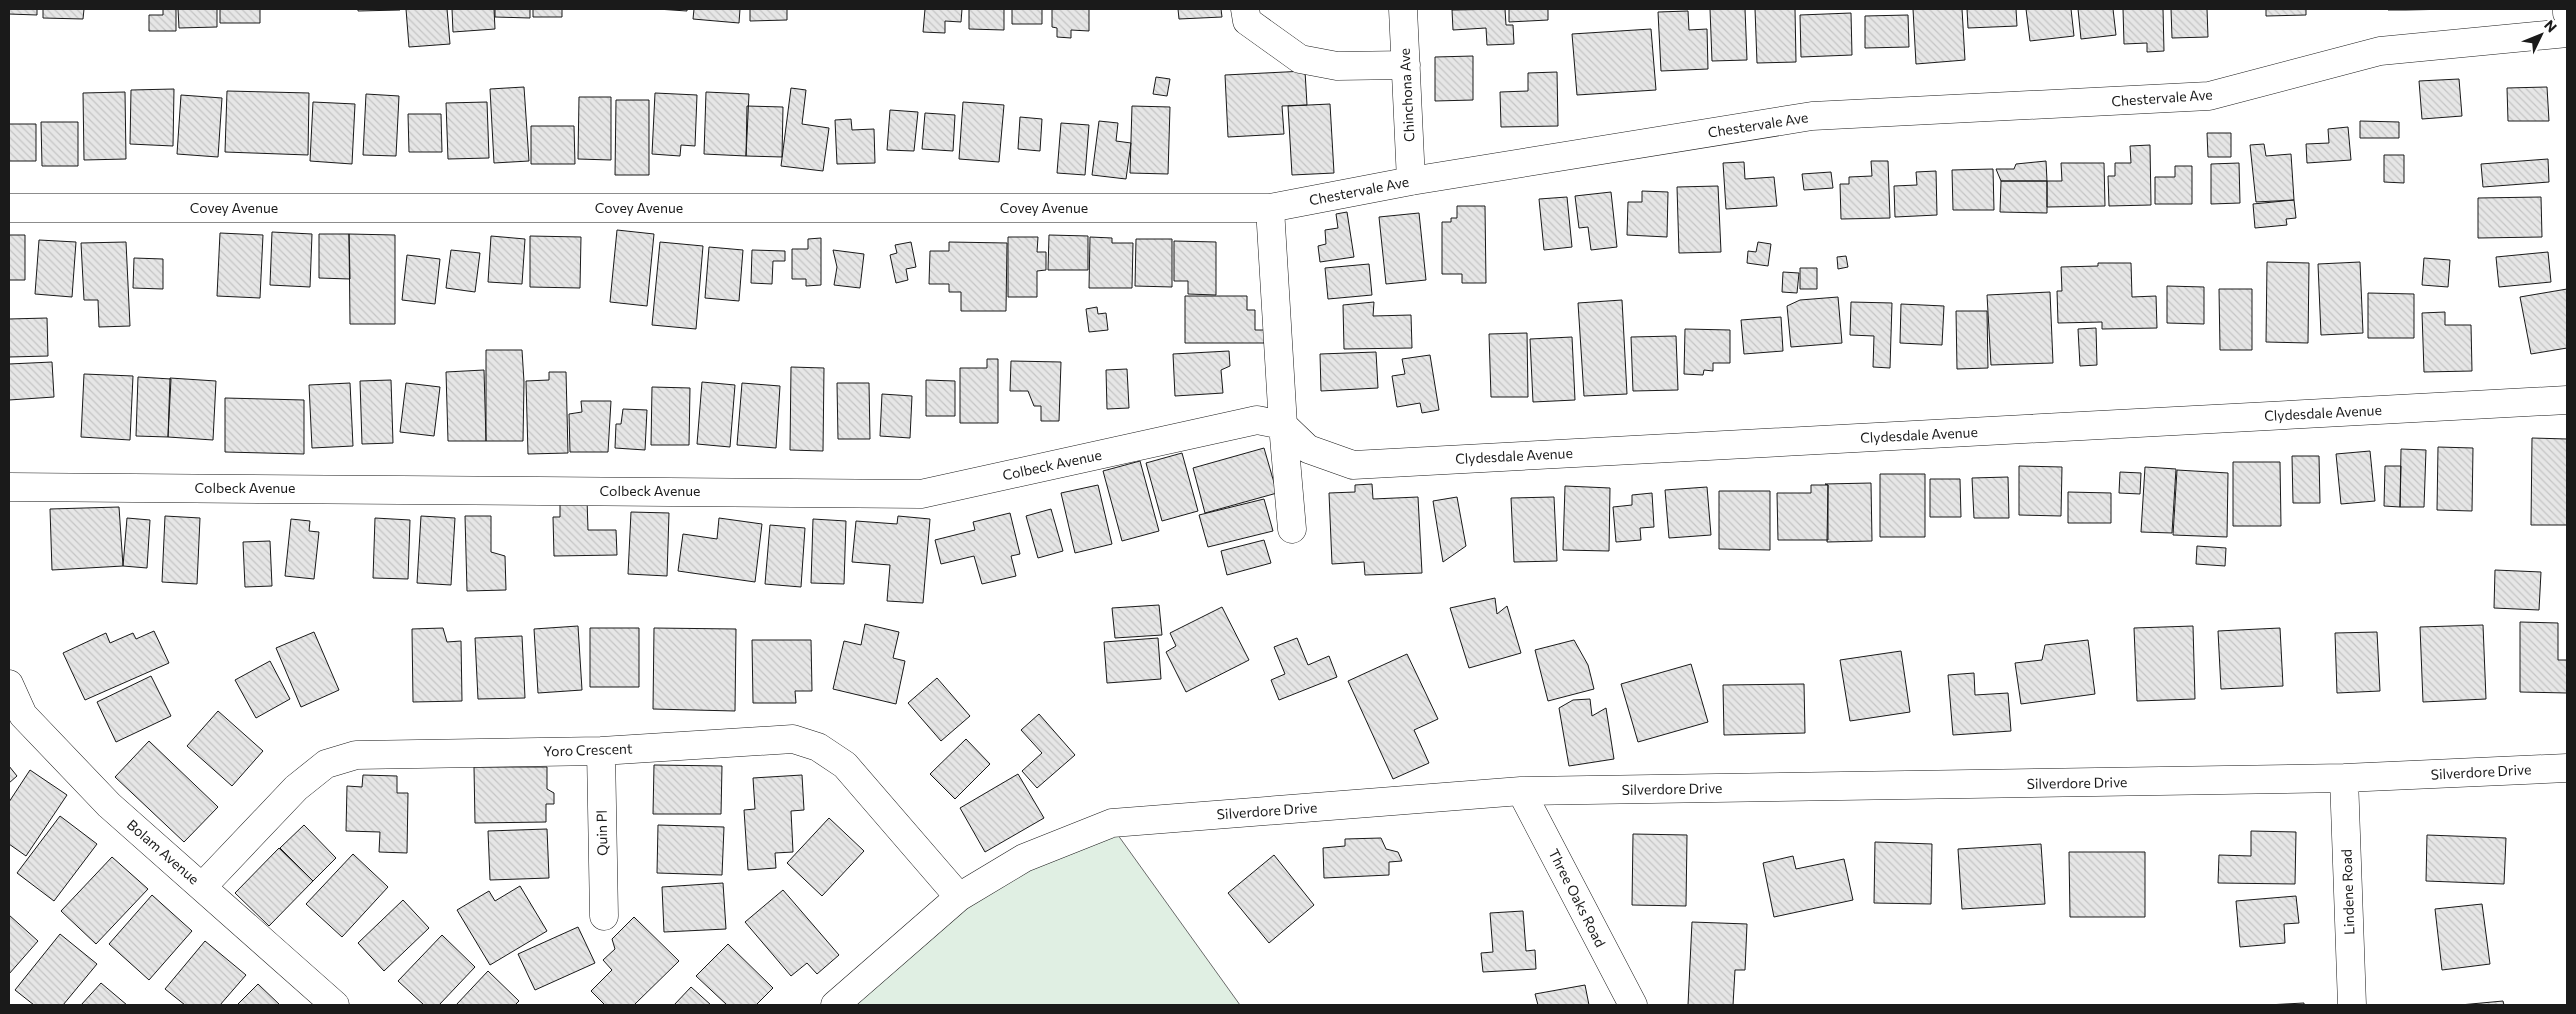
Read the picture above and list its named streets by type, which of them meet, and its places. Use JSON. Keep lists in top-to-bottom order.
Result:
{
  "streets": {
    "street": [
      "Chinchona Ave",
      "Chestervale Ave",
      "Covey Avenue",
      "Clydesdale Avenue",
      "Colbeck Avenue",
      "Yoro Crescent",
      "Silverdore Drive",
      "Quin Pl",
      "Bolam Avenue",
      "Lindene Road",
      "Three Oaks Road"
    ]
  },
  "crossings": [
    ["Chinchona Ave", "Chestervale Ave"],
    ["Chestervale Ave", "Covey Avenue"],
    ["Clydesdale Avenue", "Colbeck Avenue"],
    ["Yoro Crescent", "Silverdore Drive"],
    ["Yoro Crescent", "Quin Pl"],
    ["Yoro Crescent", "Bolam Avenue"],
    ["Silverdore Drive", "Lindene Road"],
    ["Silverdore Drive", "Three Oaks Road"]
  ],
  "north": "top right"
}
